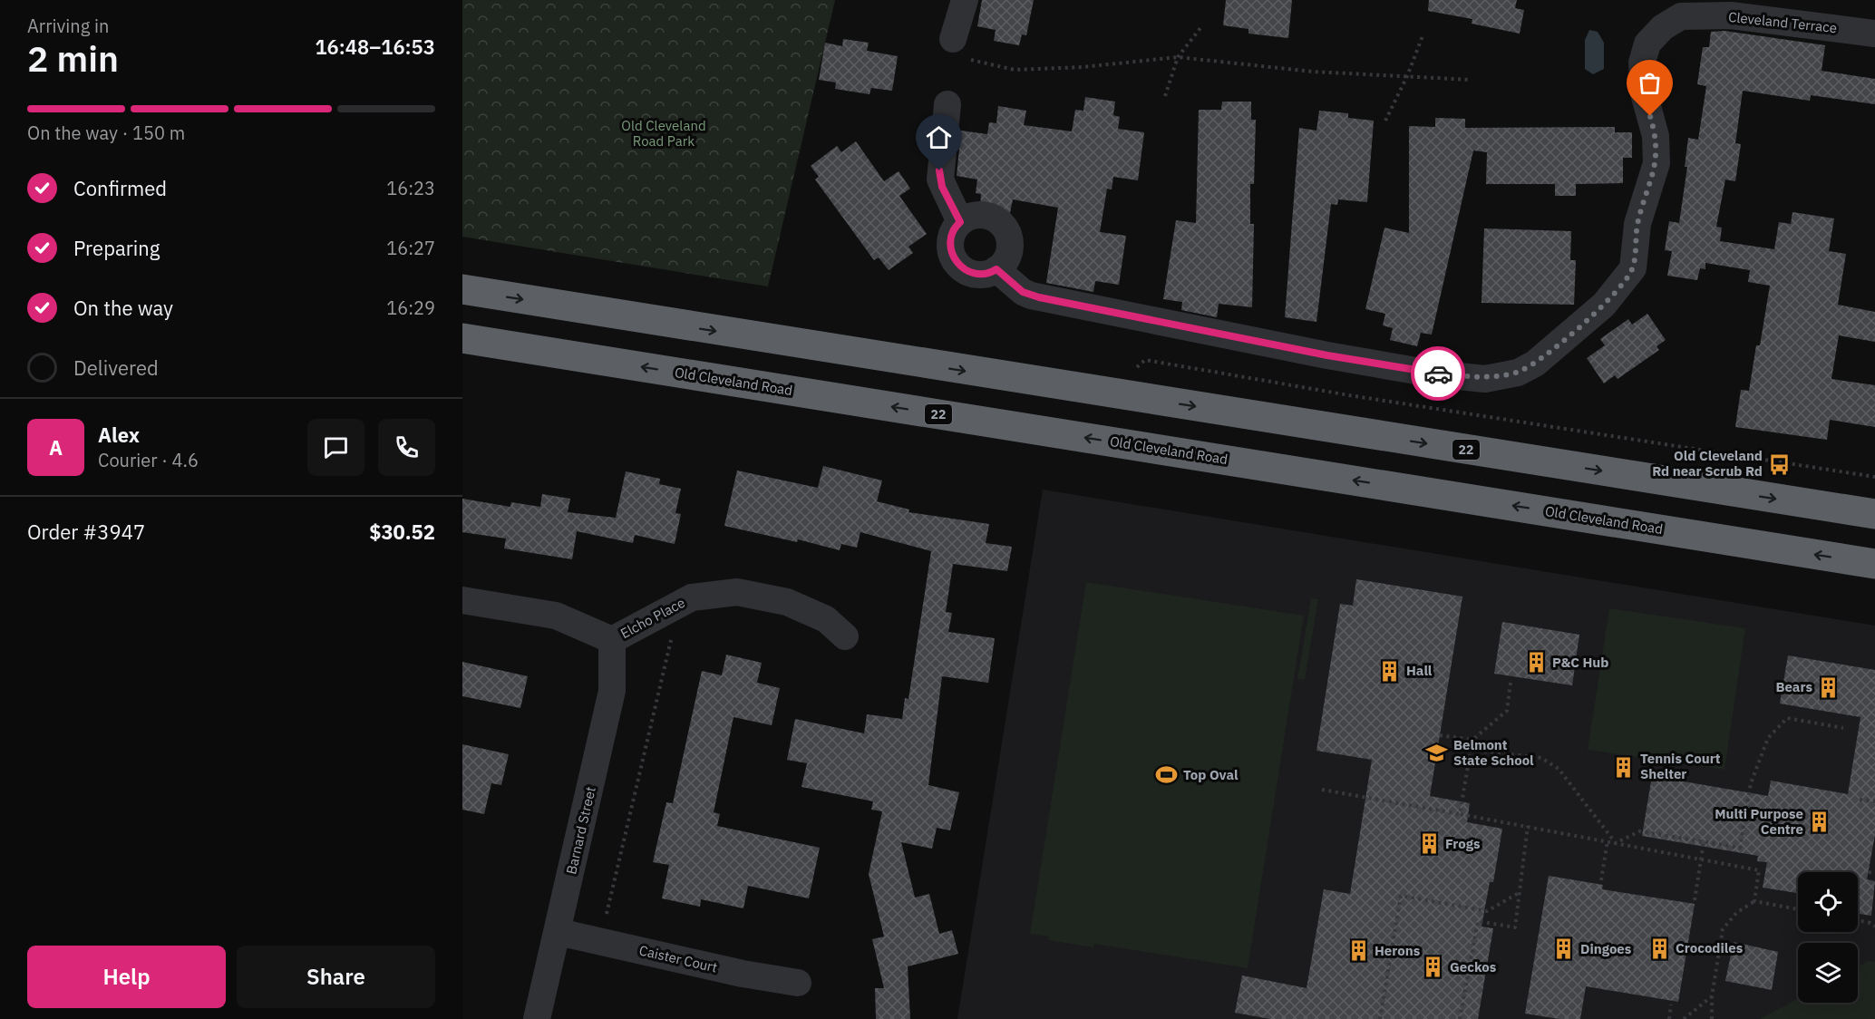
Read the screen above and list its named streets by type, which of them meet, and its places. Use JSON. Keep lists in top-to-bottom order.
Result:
{
  "streets": {
    "highway": ["Old Cleveland Road", "22"],
    "street": [
      "Cleveland Terrace",
      "Elcho Place",
      "Barnard Street",
      "Caister Court"
    ]
  },
  "crossings": [
    ["Elcho Place", "Barnard Street"],
    ["Barnard Street", "Caister Court"]
  ],
  "parks": ["Old Cleveland Road Park"],
  "places": {
    "bus stop": ["Old Cleveland Rd near Scrub Rd"],
    "building": [
      "P&C Hub",
      "Hall",
      "Bears",
      "Tennis Court Shelter",
      "Multi Purpose Centre",
      "Frogs",
      "Crocodiles",
      "Dingoes",
      "Herons",
      "Geckos"
    ],
    "school or university": ["Belmont State School"],
    "sports": ["Top Oval"]
  },
  "page": {
    "heading": ["2 min", "Arriving in", "16:48–16:53"],
    "panel": [
      "Alex",
      "Courier · 4.6",
      "Order #3947",
      "$30.52"
    ],
    "bar": "On the way · 150 m",
    "list": [
      ["Confirmed", "16:23"],
      ["Preparing", "16:27"],
      ["On the way", "16:29"],
      "Delivered"
    ],
    "round": "A",
    "buttons": ["Help", "Share"]
  }
}
